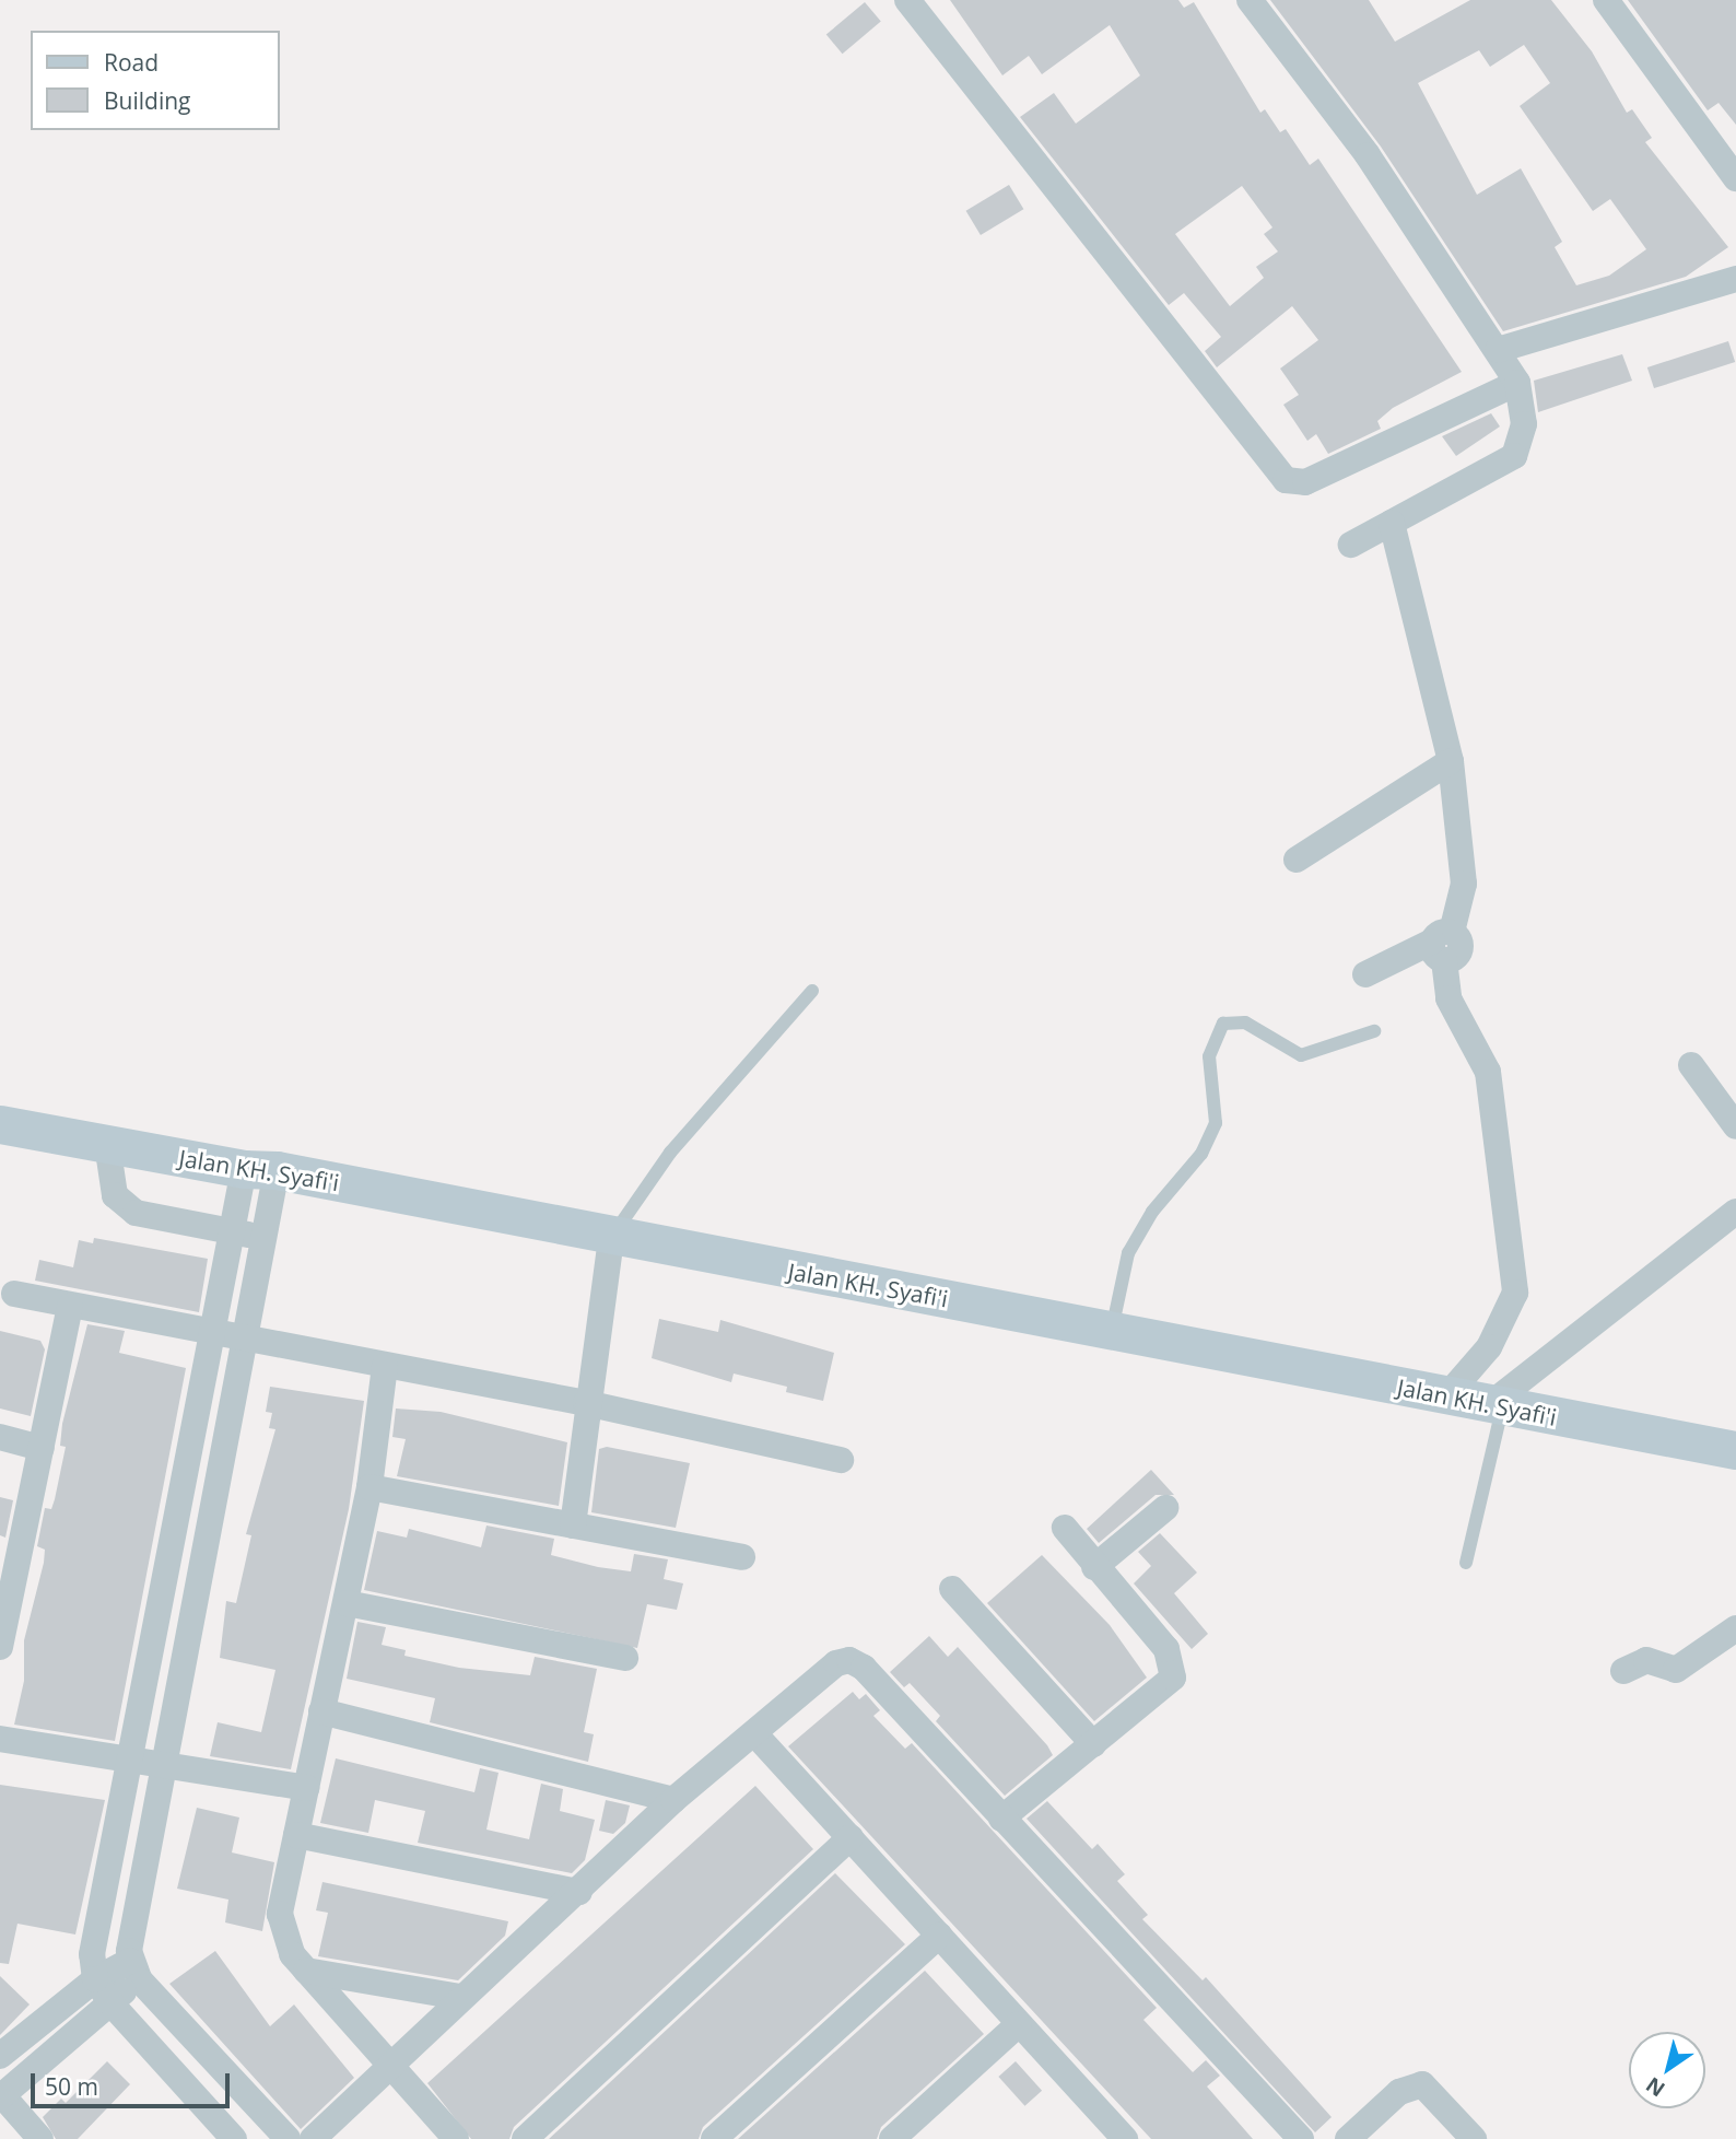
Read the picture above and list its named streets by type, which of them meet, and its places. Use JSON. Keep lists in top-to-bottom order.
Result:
{
  "streets": {
    "main road": ["Jalan KH. Syafi'i"]
  },
  "legend": ["Road", "Building"],
  "scale_bar": "50 m",
  "north": "bottom left"
}
